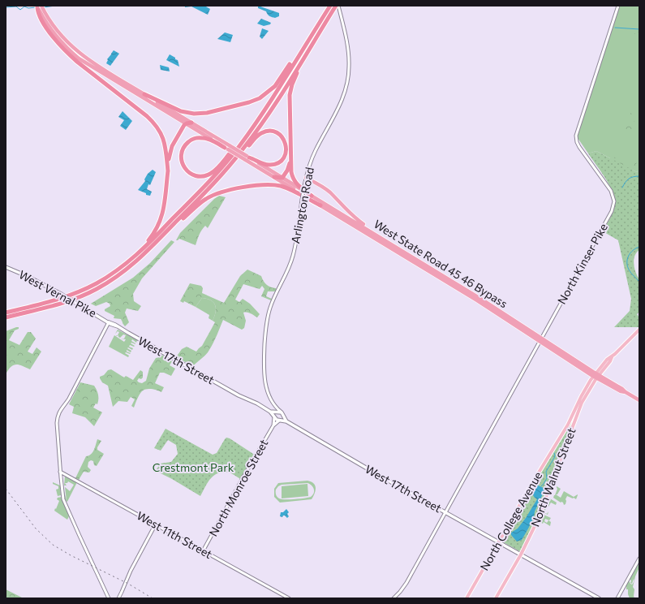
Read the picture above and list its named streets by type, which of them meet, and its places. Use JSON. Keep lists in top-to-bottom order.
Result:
{
  "streets": {
    "highway": ["West State Road 45 46 Bypass"],
    "main road": [
      "West Vernal Pike",
      "West 17th Street",
      "North Walnut Street",
      "North College Avenue"
    ],
    "street": [
      "Arlington Road",
      "North Kinser Pike",
      "North Monroe Street",
      "West 11th Street"
    ]
  },
  "crossings": [
    ["Arlington Road", "West 17th Street"],
    ["Arlington Road", "North Monroe Street"],
    ["West State Road 45 46 Bypass", "North Kinser Pike"],
    ["West State Road 45 46 Bypass", "North Walnut Street"],
    ["West State Road 45 46 Bypass", "North College Avenue"],
    ["North Kinser Pike", "West 17th Street"],
    ["West Vernal Pike", "West 17th Street"],
    ["West 17th Street", "North Walnut Street"],
    ["West 17th Street", "North Monroe Street"],
    ["West 17th Street", "North College Avenue"],
    ["North Walnut Street", "North College Avenue"],
    ["North Monroe Street", "West 11th Street"]
  ],
  "parks": ["Crestmont Park"]
}
